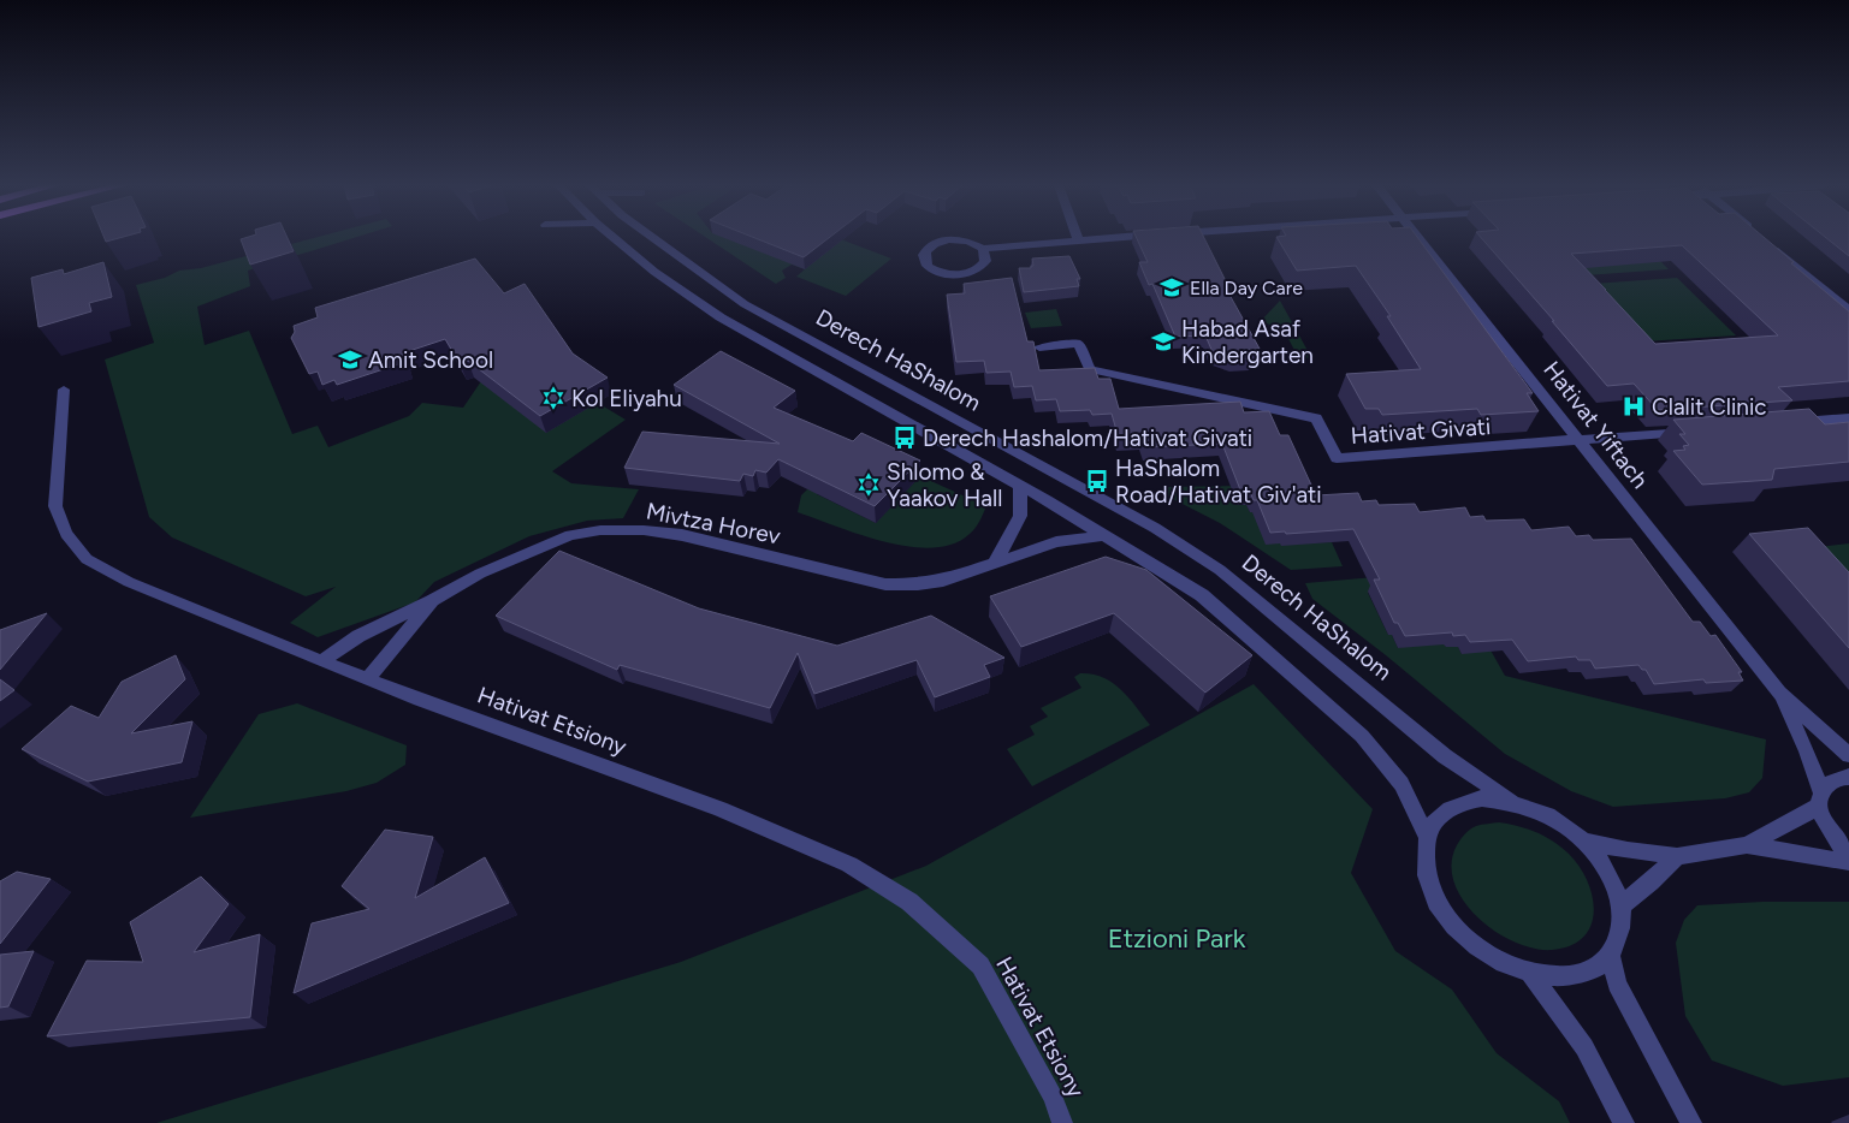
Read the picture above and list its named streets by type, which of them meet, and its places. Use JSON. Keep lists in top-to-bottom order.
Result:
{
  "streets": {
    "street": [
      "Derech HaShalom",
      "Hativat Yiftach",
      "Hativat Givati",
      "Mivtza Horev",
      "Hativat Etsiony"
    ]
  },
  "crossings": [
    ["Hativat Yiftach", "Hativat Givati"],
    ["Mivtza Horev", "Hativat Etsiony"]
  ],
  "parks": ["Etzioni Park"],
  "places": {
    "school or university": ["Ella Day Care", "Habad Asaf Kindergarten", "Amit School"],
    "synagogue": ["Kol Eliyahu", "Shlomo & Yaakov Hall"],
    "hospital": ["Clalit Clinic"],
    "bus stop": ["Derech Hashalom/Hativat Givati", "HaShalom Road/Hativat Giv'ati"]
  }
}
